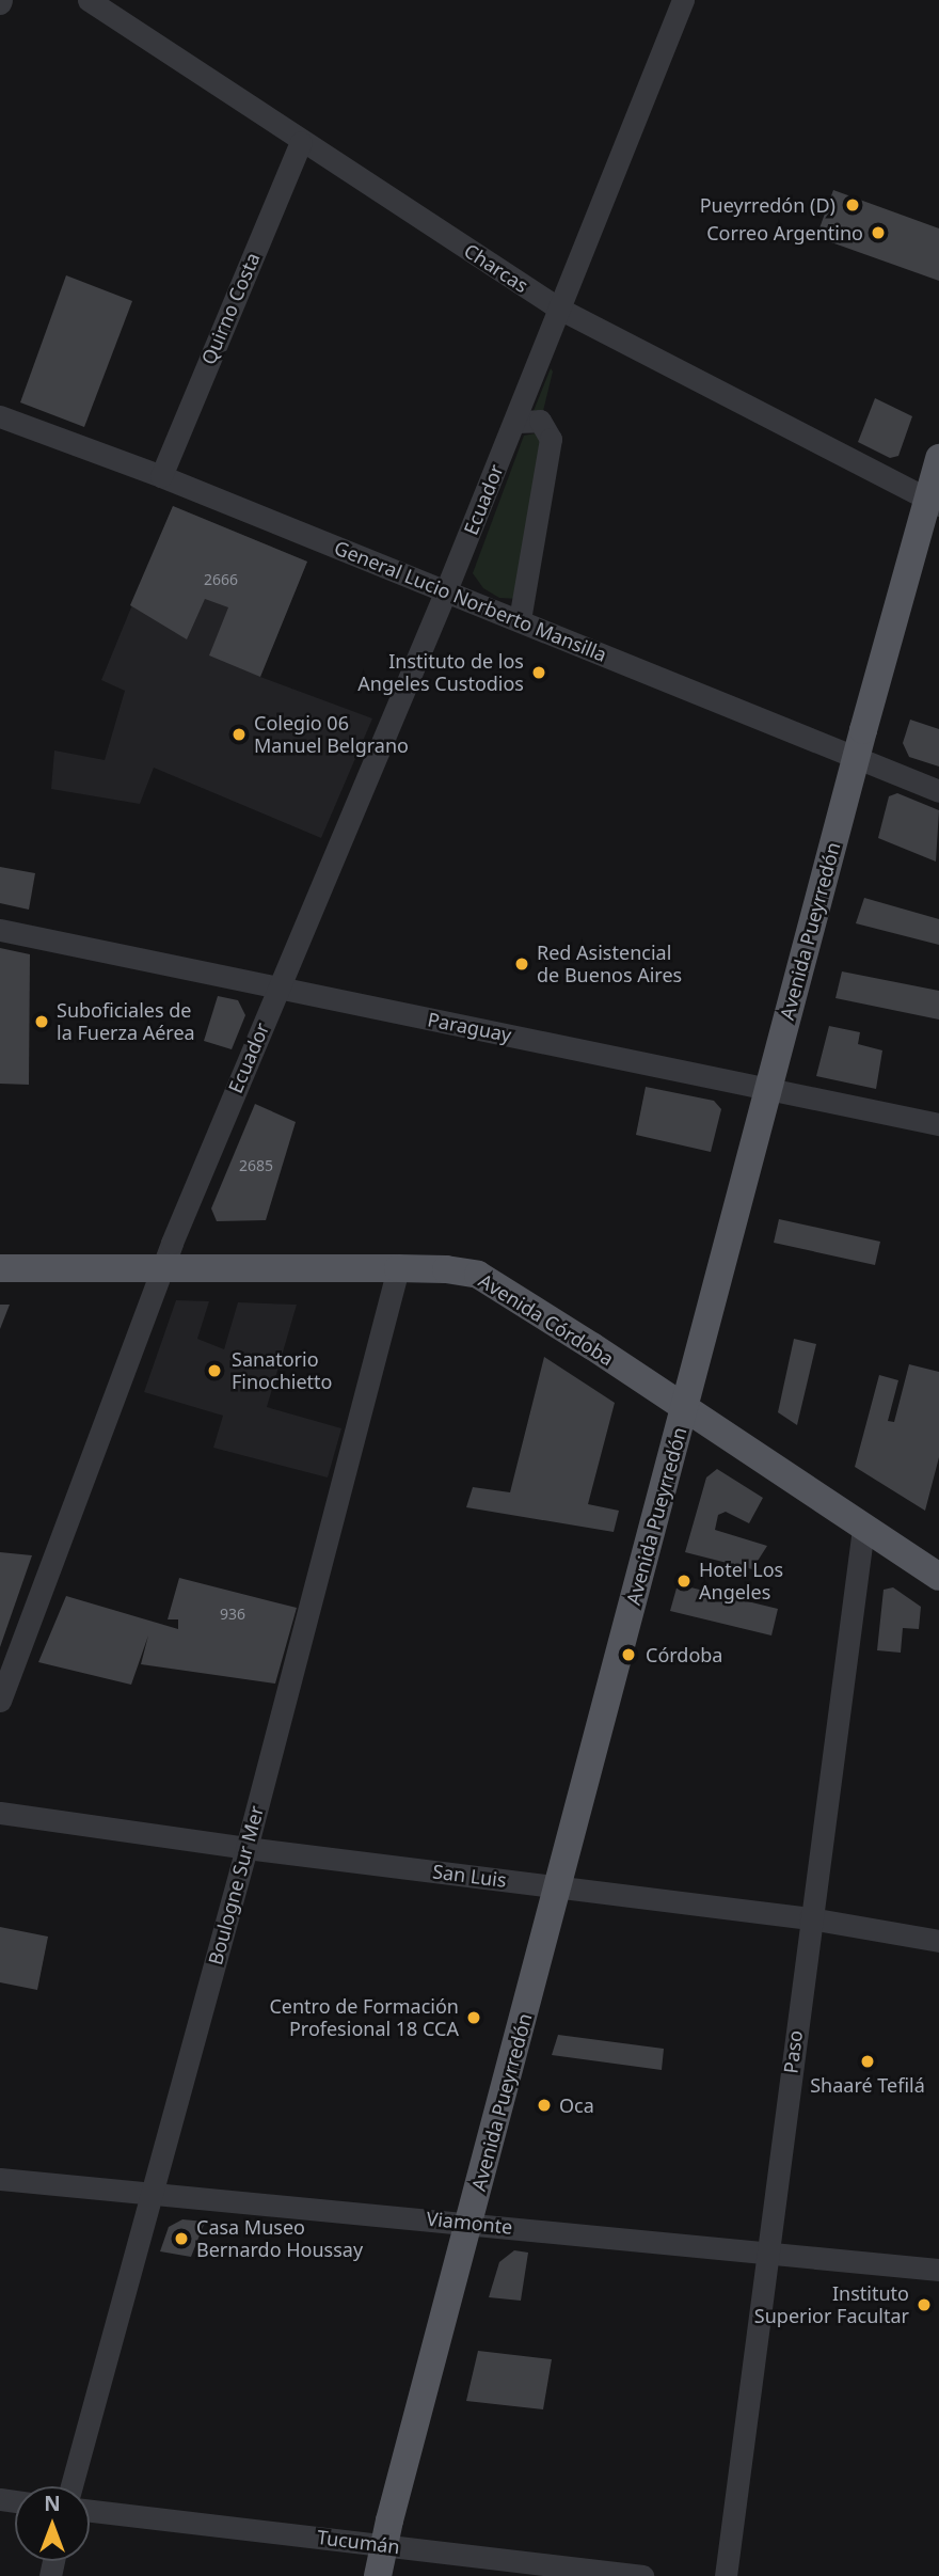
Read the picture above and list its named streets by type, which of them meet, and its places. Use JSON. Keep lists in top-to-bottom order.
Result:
{
  "streets": {
    "main road": ["Avenida Pueyrredón", "Avenida Córdoba"],
    "street": [
      "Charcas",
      "Quirno Costa",
      "Ecuador",
      "General Lucio Norberto Mansilla",
      "Paraguay",
      "San Luis",
      "Boulogne Sur Mer",
      "Paso",
      "Viamonte",
      "Tucumán"
    ]
  },
  "crossings": [
    ["Charcas", "Quirno Costa"],
    ["Charcas", "Ecuador"],
    ["Charcas", "Avenida Pueyrredón"],
    ["Quirno Costa", "General Lucio Norberto Mansilla"],
    ["Ecuador", "General Lucio Norberto Mansilla"],
    ["Ecuador", "Paraguay"],
    ["Ecuador", "Avenida Córdoba"],
    ["General Lucio Norberto Mansilla", "Avenida Pueyrredón"],
    ["Avenida Pueyrredón", "Paraguay"],
    ["Avenida Pueyrredón", "Avenida Córdoba"],
    ["Avenida Pueyrredón", "San Luis"],
    ["Avenida Pueyrredón", "Viamonte"],
    ["Avenida Pueyrredón", "Tucumán"],
    ["Avenida Córdoba", "Boulogne Sur Mer"],
    ["Avenida Córdoba", "Paso"],
    ["San Luis", "Boulogne Sur Mer"],
    ["San Luis", "Paso"],
    ["Boulogne Sur Mer", "Viamonte"],
    ["Paso", "Viamonte"]
  ],
  "places": [
    "Pueyrredón (D)",
    "Correo Argentino",
    "Instituto de los Angeles Custodios",
    "Colegio 06 Manuel Belgrano",
    "Red Asistencial de Buenos Aires",
    "Suboficiales de la Fuerza Aérea",
    "Sanatorio Finochietto",
    "Hotel Los Angeles",
    "Córdoba",
    "Centro de Formación Profesional 18 CCA",
    "Shaaré Tefilá",
    "Oca",
    "Casa Museo Bernardo Houssay",
    "Instituto Superior Facultar"
  ],
  "house_numbers": ["2666", "2685", "936"],
  "north": "top"
}
